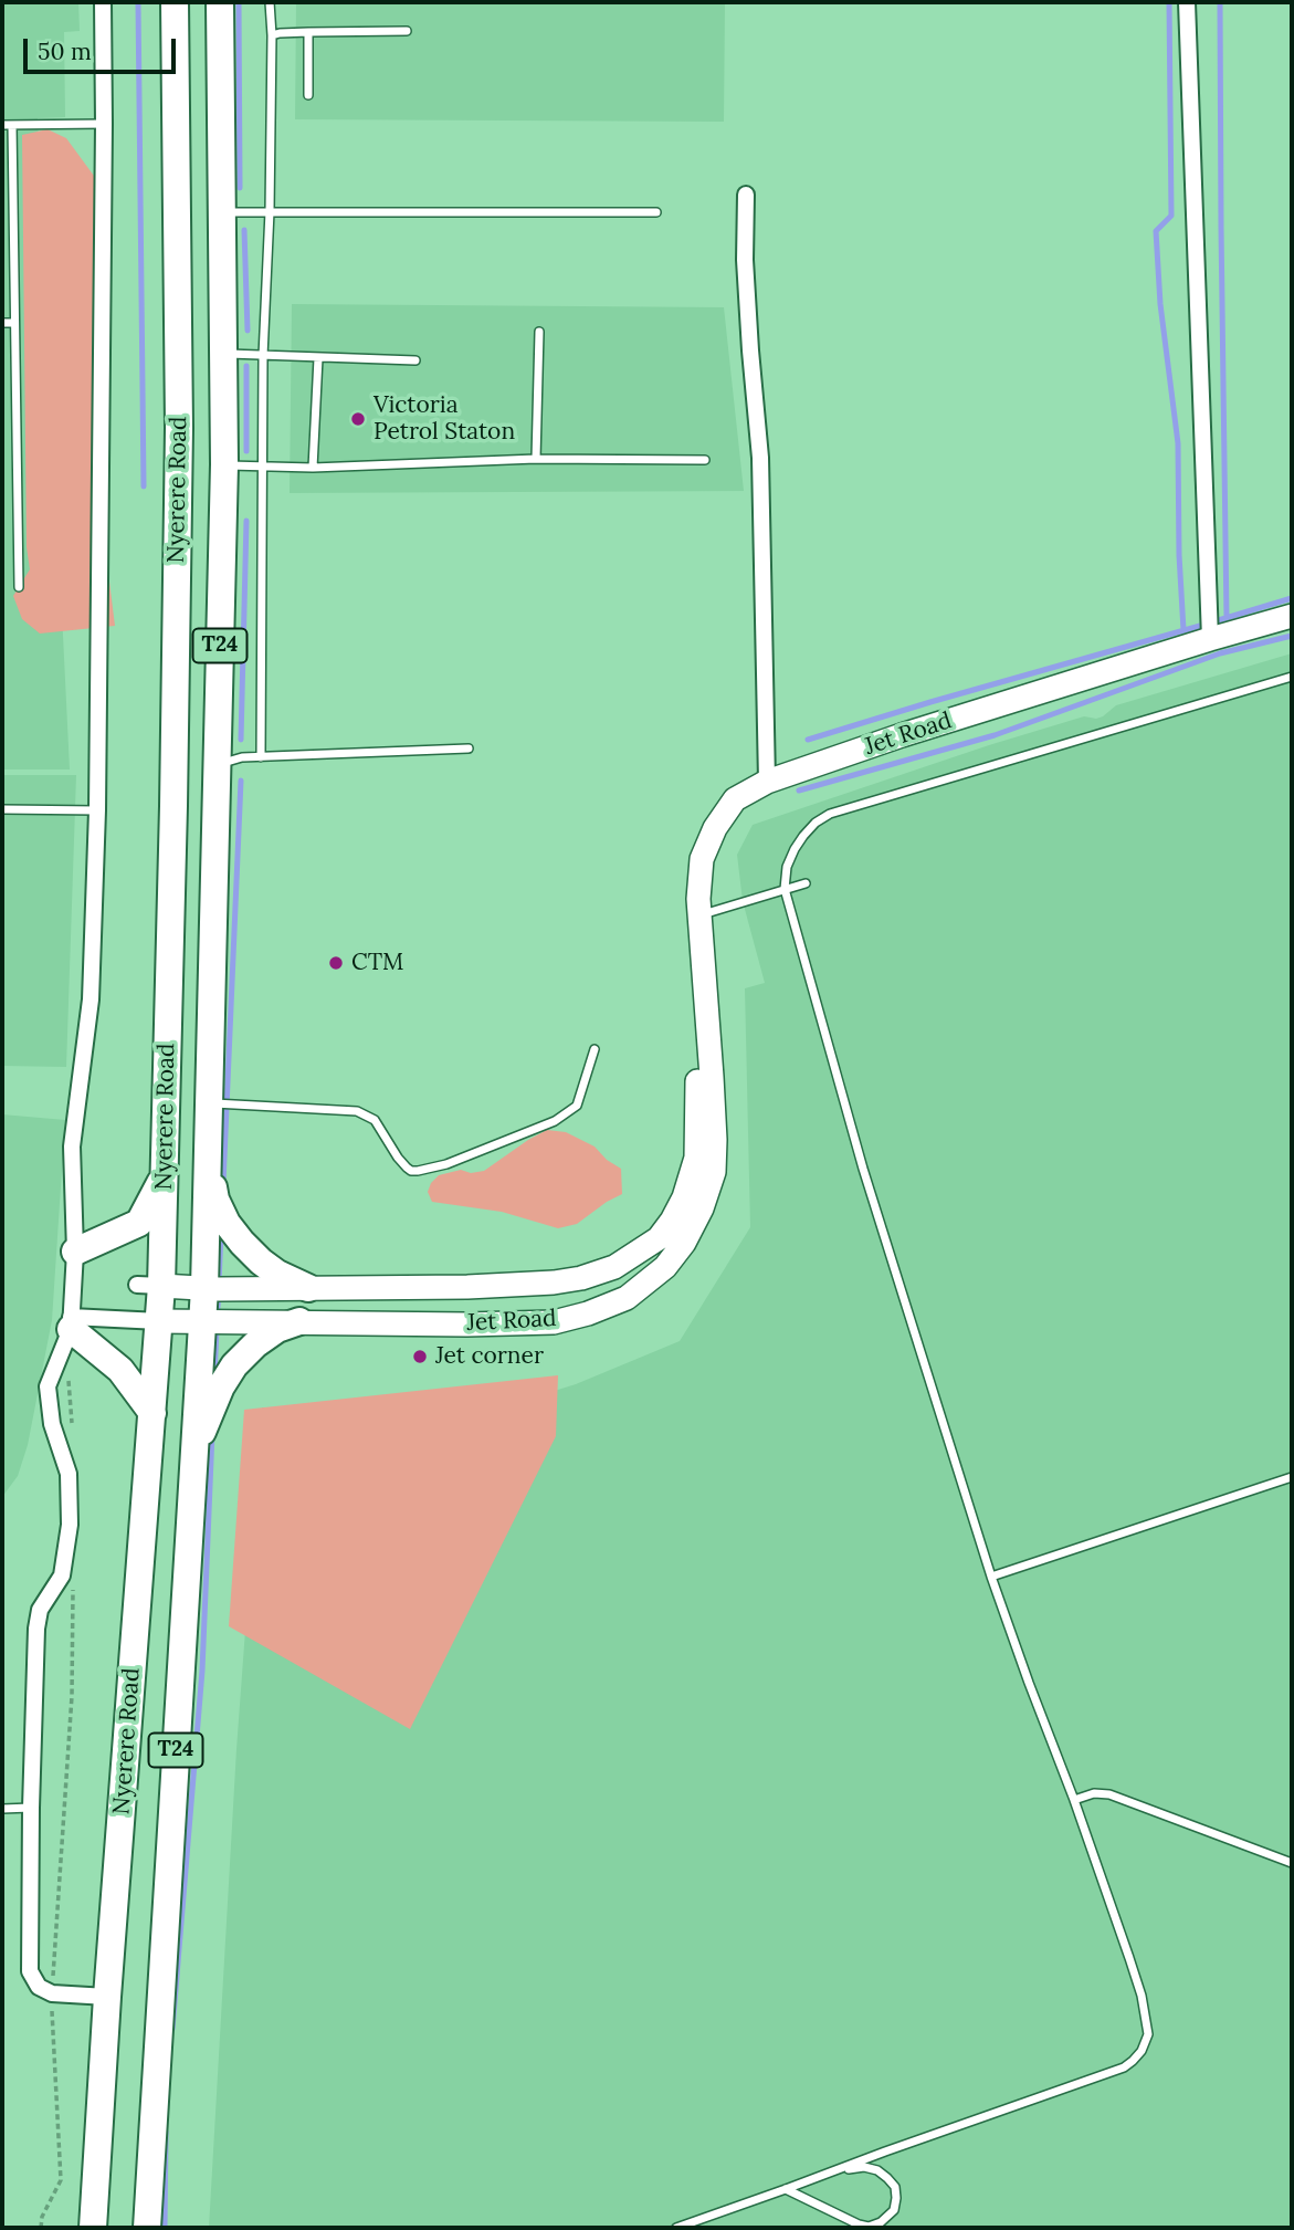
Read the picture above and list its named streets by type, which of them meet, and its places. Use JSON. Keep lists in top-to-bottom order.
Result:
{
  "streets": {
    "highway": ["Nyerere Road", "T24"],
    "main road": ["Jet Road"]
  },
  "crossings": [
    ["Nyerere Road", "Jet Road"]
  ],
  "places": ["Victoria Petrol Staton", "CTM", "Jet corner"],
  "scale_bar": "50 m"
}
